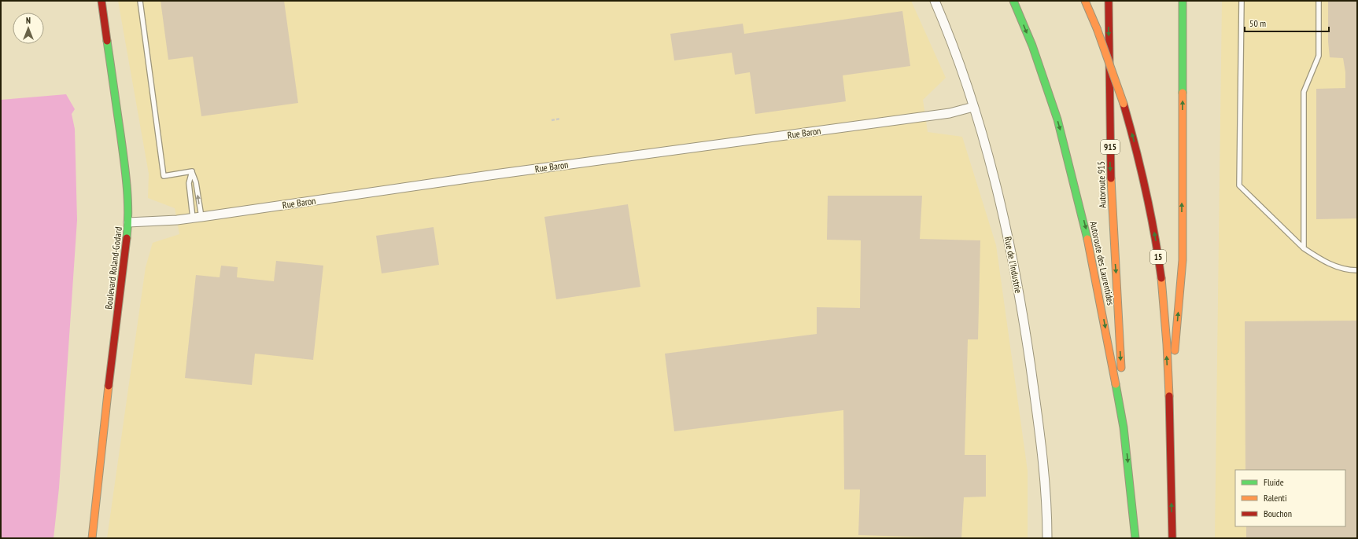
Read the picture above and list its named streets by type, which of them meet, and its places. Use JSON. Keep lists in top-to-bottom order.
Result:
{
  "streets": {
    "main road": [
      "915",
      "Autoroute 915",
      "15",
      "Autoroute des Laurentides",
      "Boulevard Roland-Godard"
    ],
    "street": ["Rue Baron", "Rue de l'Industrie"]
  },
  "crossings": [
    ["Rue Baron", "Rue de l'Industrie"],
    ["Rue Baron", "Boulevard Roland-Godard"],
    ["Autoroute 915", "Autoroute des Laurentides"]
  ],
  "legend": ["Fluide", "Ralenti", "Bouchon"],
  "scale_bar": "50 m",
  "north": "top"
}
